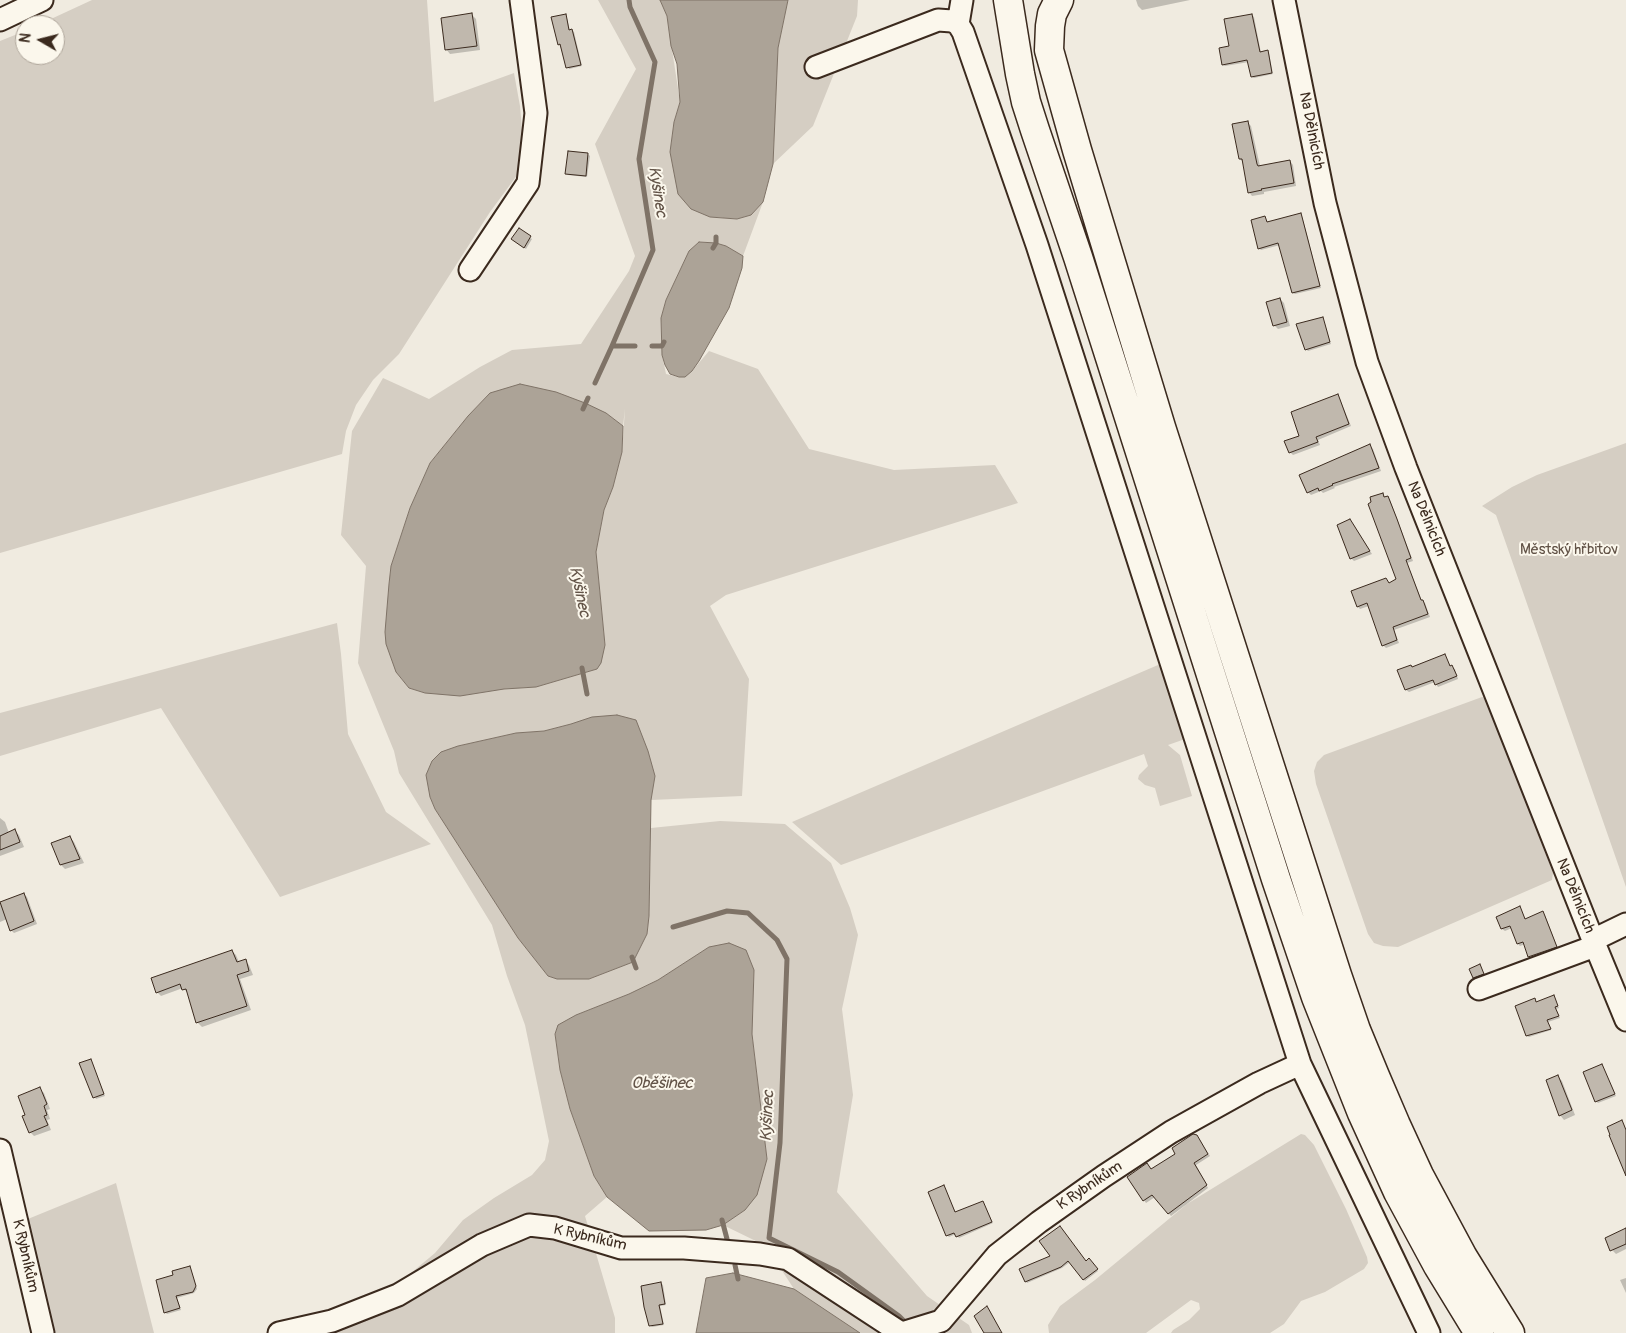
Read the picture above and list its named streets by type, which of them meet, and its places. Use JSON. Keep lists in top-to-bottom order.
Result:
{
  "streets": {
    "street": ["Na Dělnicích", "K Rybníkům"]
  },
  "water": ["Kyšinec", "Oběšinec"],
  "parks": ["Městský hřbitov"],
  "north": "left"
}
